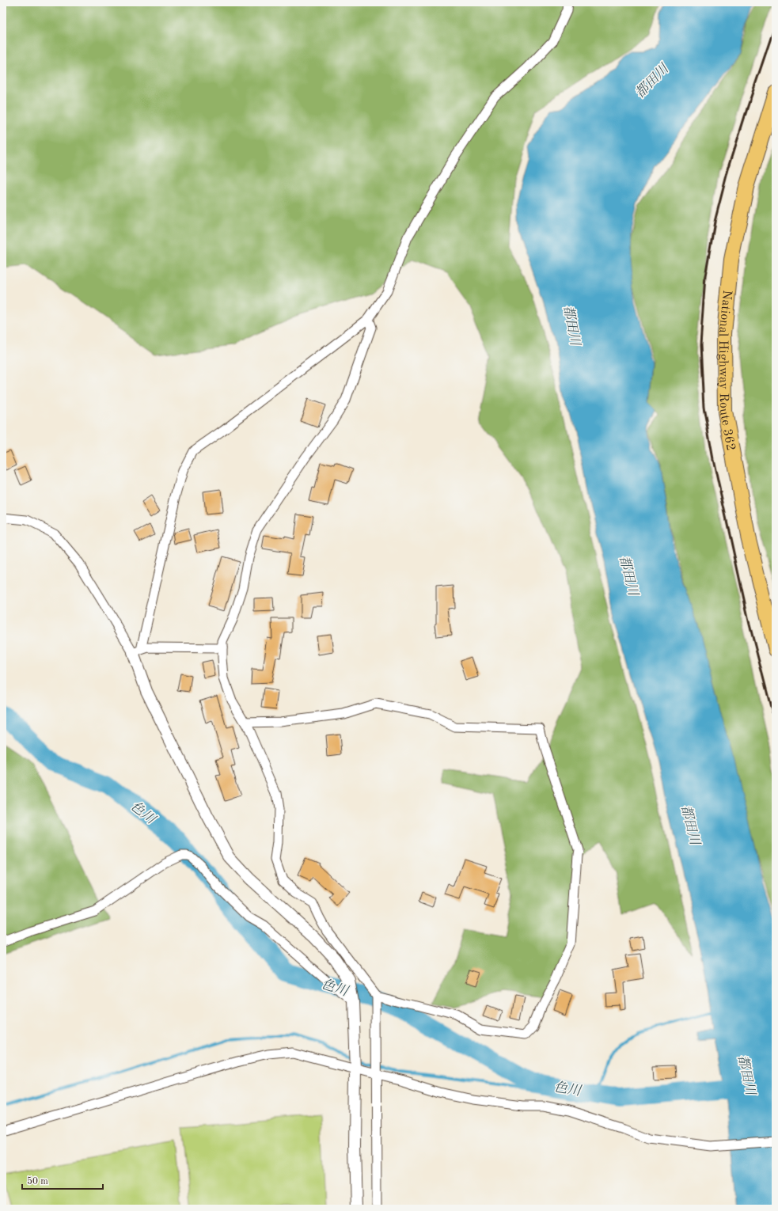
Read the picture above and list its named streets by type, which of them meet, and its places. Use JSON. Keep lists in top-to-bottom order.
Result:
{
  "streets": {
    "highway": ["National Highway Route 362"]
  },
  "water": ["都田川", "色川"],
  "scale_bar": "50 m"
}
